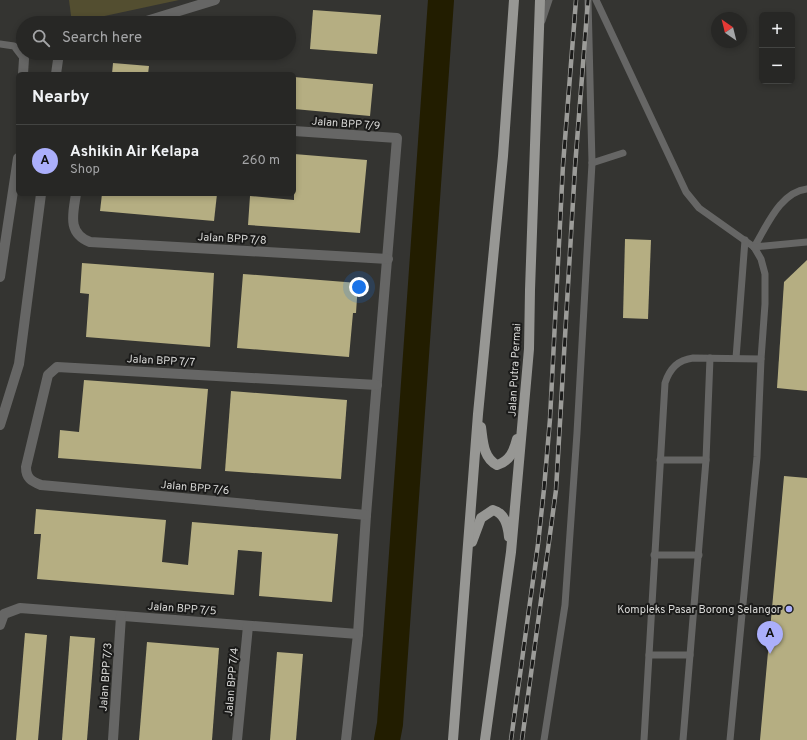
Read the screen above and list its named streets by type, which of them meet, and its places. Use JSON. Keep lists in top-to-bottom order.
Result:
{
  "streets": {
    "main road": ["Jalan Putra Permai"],
    "street": [
      "Jalan BPP 7/9",
      "Jalan BPP 7/8",
      "Jalan BPP 7/7",
      "Jalan BPP 7/6",
      "Jalan BPP 7/5",
      "Jalan BPP 7/3",
      "Jalan BPP 7/4"
    ]
  },
  "crossings": [
    ["Jalan BPP 7/9", "Jalan BPP 7/8"],
    ["Jalan BPP 7/7", "Jalan BPP 7/6"],
    ["Jalan BPP 7/5", "Jalan BPP 7/3"],
    ["Jalan BPP 7/5", "Jalan BPP 7/4"]
  ],
  "places": ["Kompleks Pasar Borong Selangor"],
  "north": "top left",
  "page": {
    "map_buttons": ["+", "−"],
    "search": "Search here",
    "heading": "Nearby",
    "list": [
      {
        "mark": "A",
        "name": "Ashikin Air Kelapa",
        "note": "Shop",
        "value": "260 m"
      }
    ],
    "pins": "A"
  }
}
